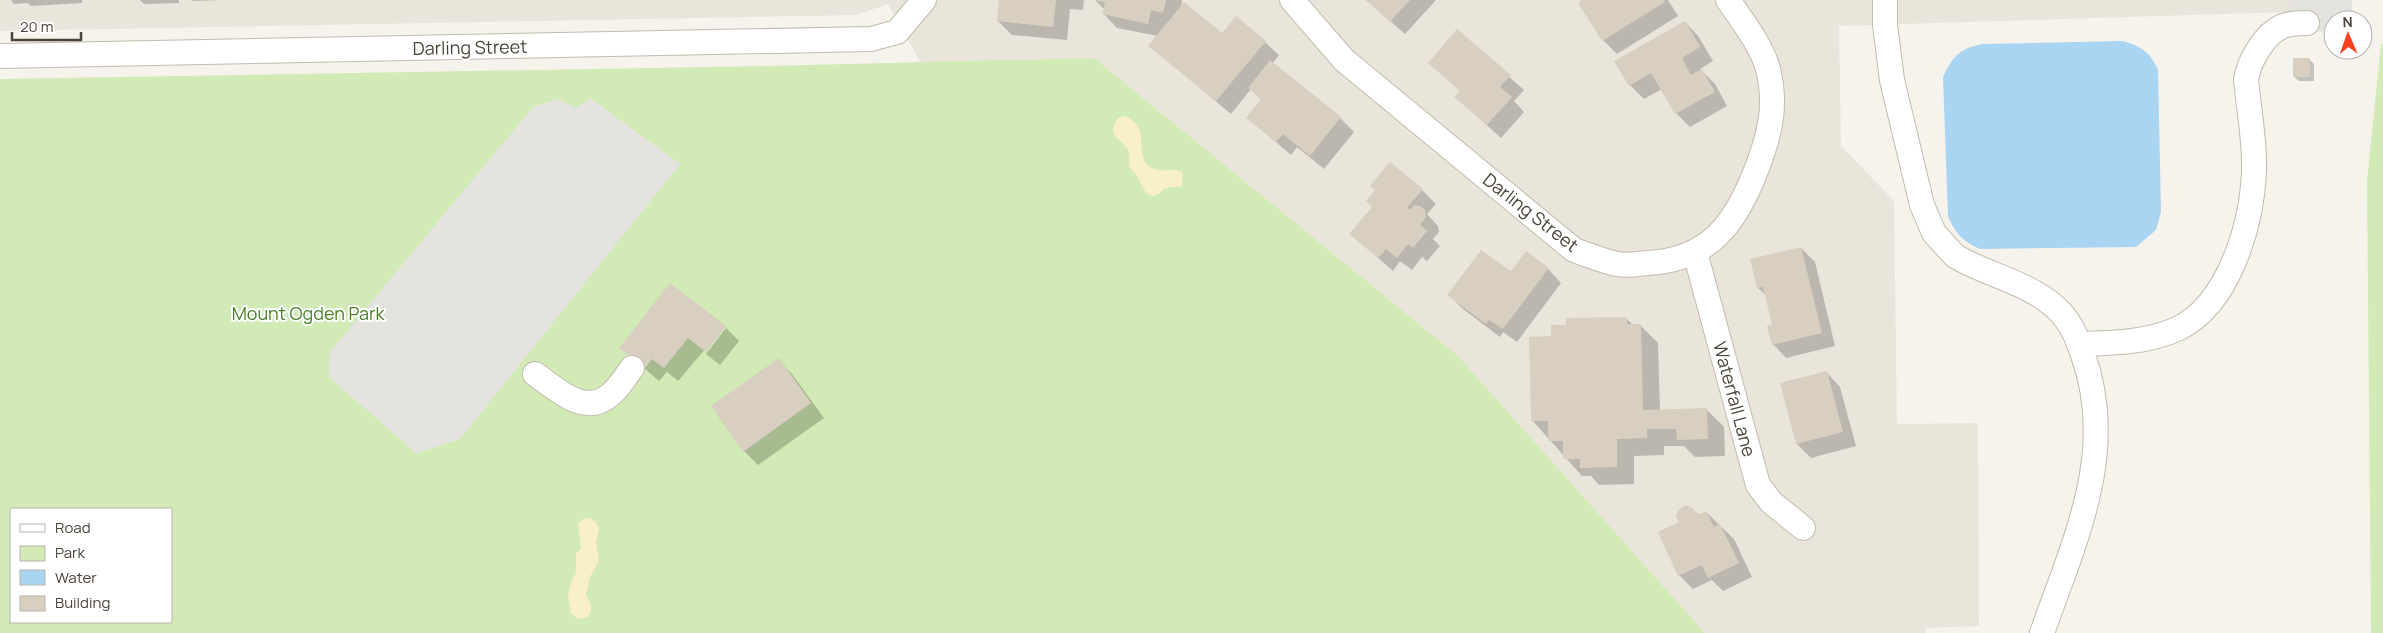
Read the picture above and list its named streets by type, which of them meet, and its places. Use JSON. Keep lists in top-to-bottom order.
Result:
{
  "streets": {
    "street": ["Darling Street", "Waterfall Lane"]
  },
  "crossings": [
    ["Darling Street", "Waterfall Lane"]
  ],
  "parks": ["Mount Ogden Park"],
  "legend": [
    "Road",
    "Park",
    "Water",
    "Building"
  ],
  "scale_bar": "20 m",
  "north": "top"
}
